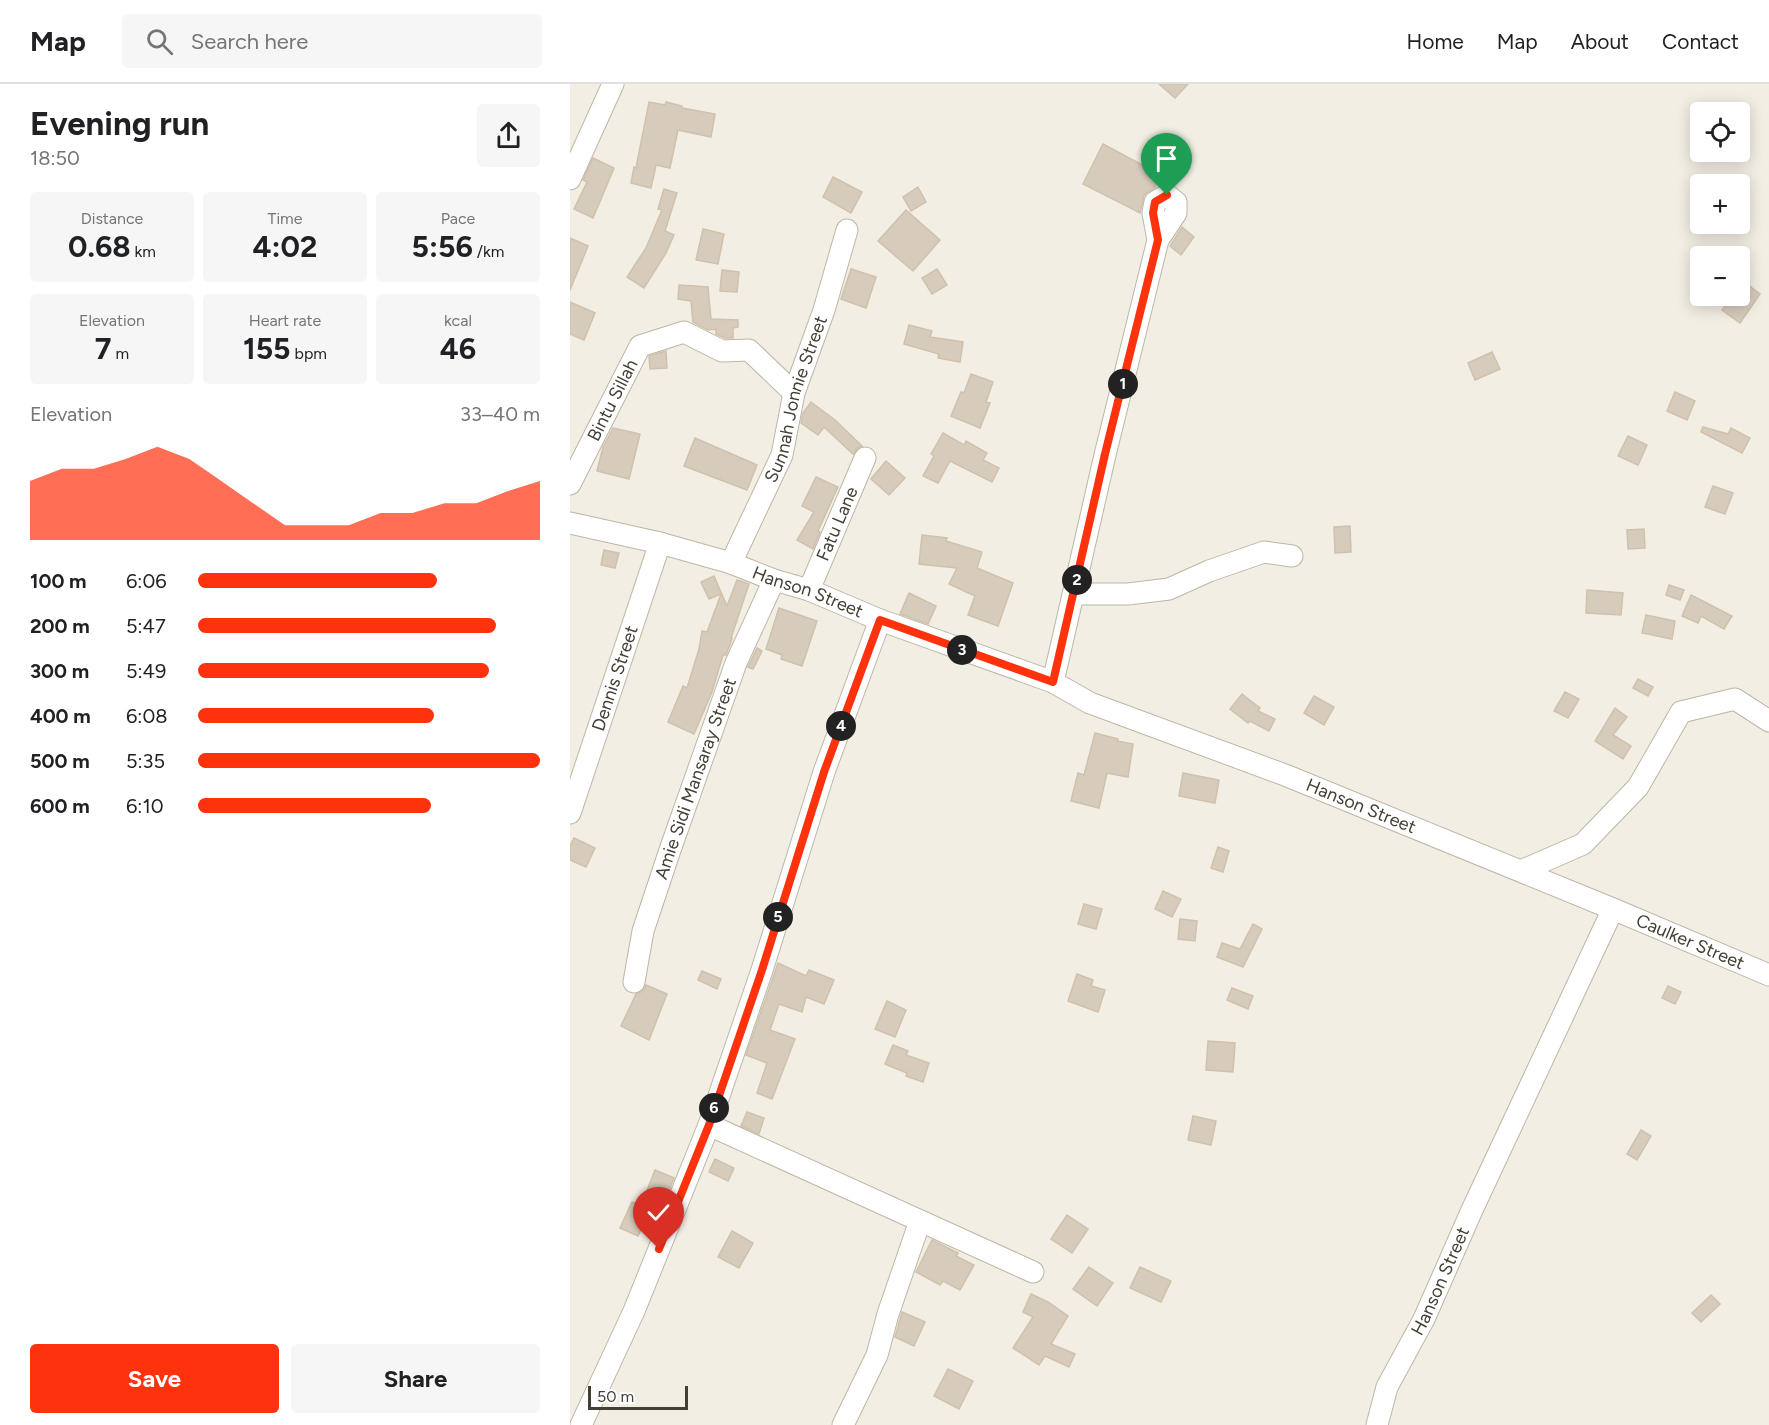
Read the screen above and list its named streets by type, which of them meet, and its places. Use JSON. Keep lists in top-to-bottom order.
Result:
{
  "streets": {
    "street": [
      "Sunnah Jonnie Street",
      "Bintu Sillah",
      "Fatu Lane",
      "Hanson Street",
      "Dennis Street",
      "Amie Sidi Mansaray Street",
      "Caulker Street"
    ]
  },
  "crossings": [
    ["Sunnah Jonnie Street", "Bintu Sillah"],
    ["Sunnah Jonnie Street", "Hanson Street"],
    ["Fatu Lane", "Hanson Street"],
    ["Hanson Street", "Dennis Street"],
    ["Hanson Street", "Amie Sidi Mansaray Street"],
    ["Hanson Street", "Caulker Street"]
  ],
  "scale_bar": "50 m",
  "page": {
    "header": "Map",
    "search": "Search here",
    "nav": [
      "Home",
      "Map",
      "About",
      "Contact"
    ],
    "heading": ["Evening run", "18:50"],
    "map_buttons": ["+", "−"],
    "stats": [
      ["Distance", "0.68 km"],
      ["Time", "4:02"],
      ["Pace", "5:56 /km"],
      ["Elevation", "7 m"],
      ["Heart rate", "155 bpm"],
      ["kcal", "46"]
    ],
    "pins": [
      "1",
      "2",
      "3",
      "4",
      "5",
      "6"
    ],
    "chart": ["Elevation", "33–40 m"],
    "list": [
      {
        "name": "100 m",
        "note": "6:06"
      },
      {
        "name": "200 m",
        "note": "5:47"
      },
      {
        "name": "300 m",
        "note": "5:49"
      },
      {
        "name": "400 m",
        "note": "6:08"
      },
      {
        "name": "500 m",
        "note": "5:35"
      },
      {
        "name": "600 m",
        "note": "6:10"
      }
    ],
    "buttons": ["Save", "Share"],
    "scale": "50 m"
  }
}
